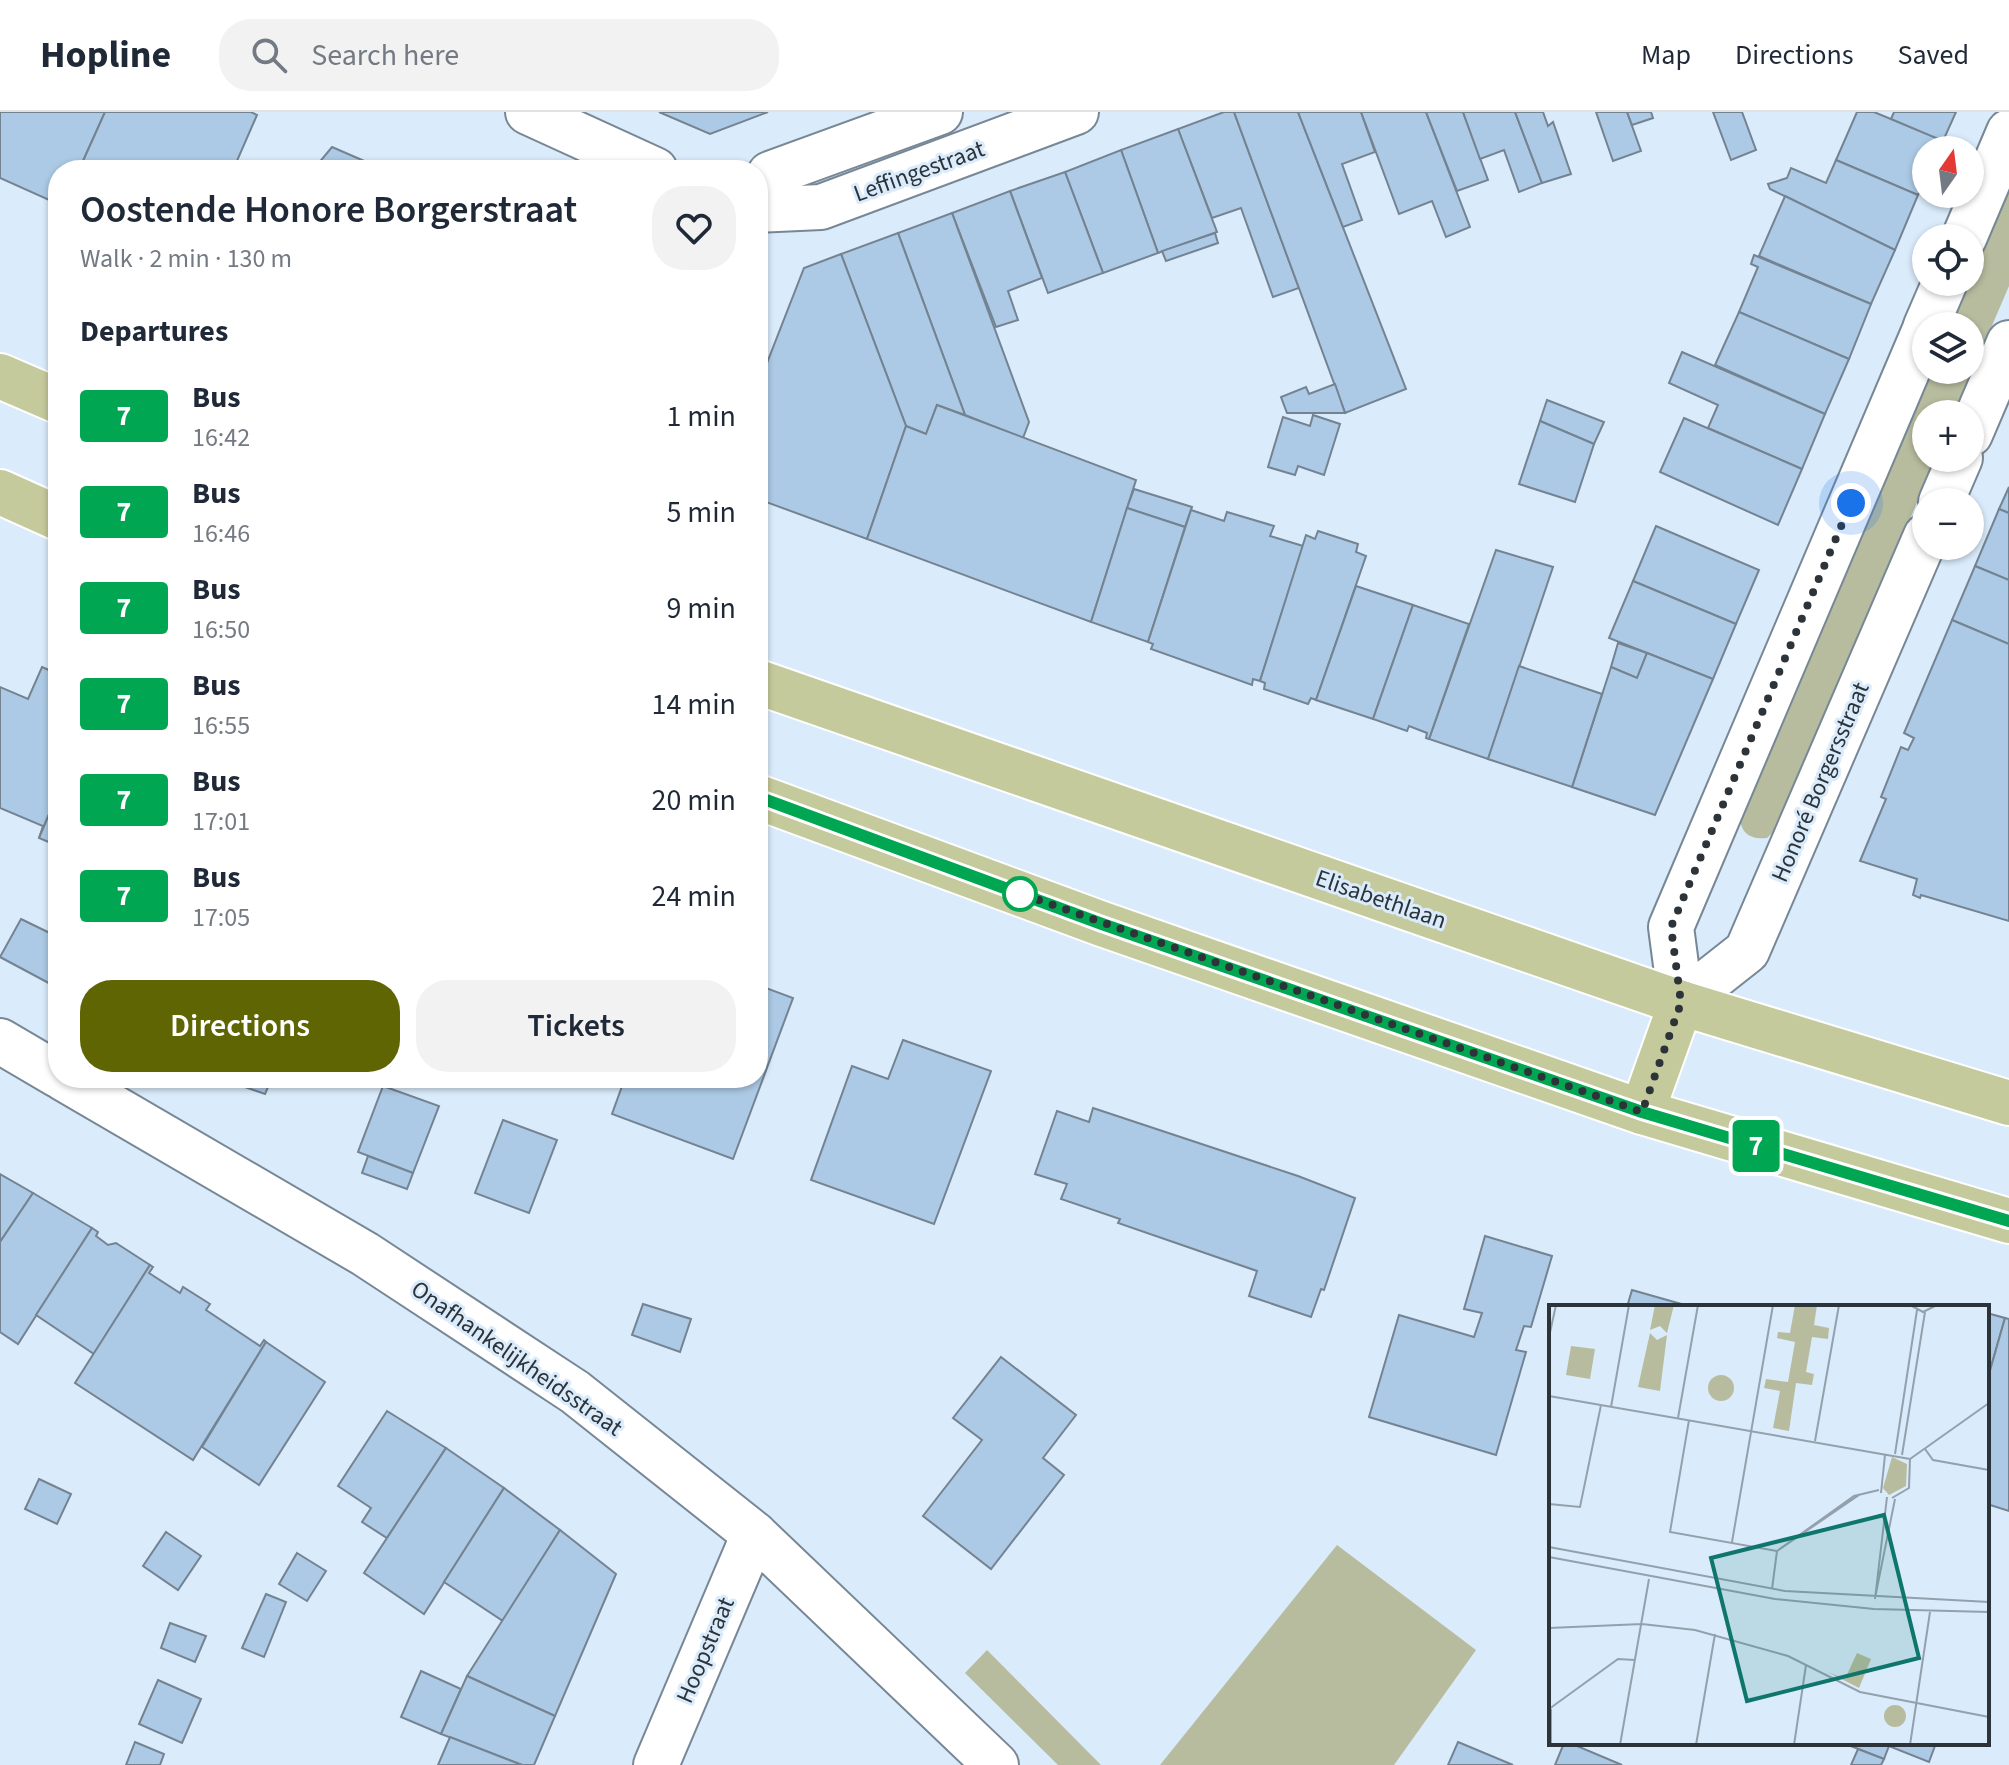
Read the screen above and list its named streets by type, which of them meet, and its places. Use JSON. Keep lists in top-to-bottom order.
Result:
{
  "streets": {
    "main road": ["Elisabethlaan"],
    "street": [
      "Leffingestraat",
      "Honoré Borgersstraat",
      "Onafhankelijkheidsstraat",
      "Hoopstraat"
    ]
  },
  "crossings": [
    ["Honoré Borgersstraat", "Elisabethlaan"],
    ["Onafhankelijkheidsstraat", "Hoopstraat"]
  ],
  "lines": ["bus line 7"],
  "north": "top",
  "page": {
    "header": "Hopline",
    "search": "Search here",
    "nav": ["Map", "Directions", "Saved"],
    "on_map": "7",
    "map_buttons": ["+", "−"],
    "heading": [
      ["Oostende Honore Borgerstraat", "Walk · 2 min · 130 m"],
      "Departures"
    ],
    "list": [
      {
        "mark": "7",
        "name": "Bus",
        "note": "16:42",
        "value": "1 min"
      },
      {
        "mark": "7",
        "name": "Bus",
        "note": "16:46",
        "value": "5 min"
      },
      {
        "mark": "7",
        "name": "Bus",
        "note": "16:50",
        "value": "9 min"
      },
      {
        "mark": "7",
        "name": "Bus",
        "note": "16:55",
        "value": "14 min"
      },
      {
        "mark": "7",
        "name": "Bus",
        "note": "17:01",
        "value": "20 min"
      },
      {
        "mark": "7",
        "name": "Bus",
        "note": "17:05",
        "value": "24 min"
      }
    ],
    "buttons": ["Directions", "Tickets"]
  }
}
